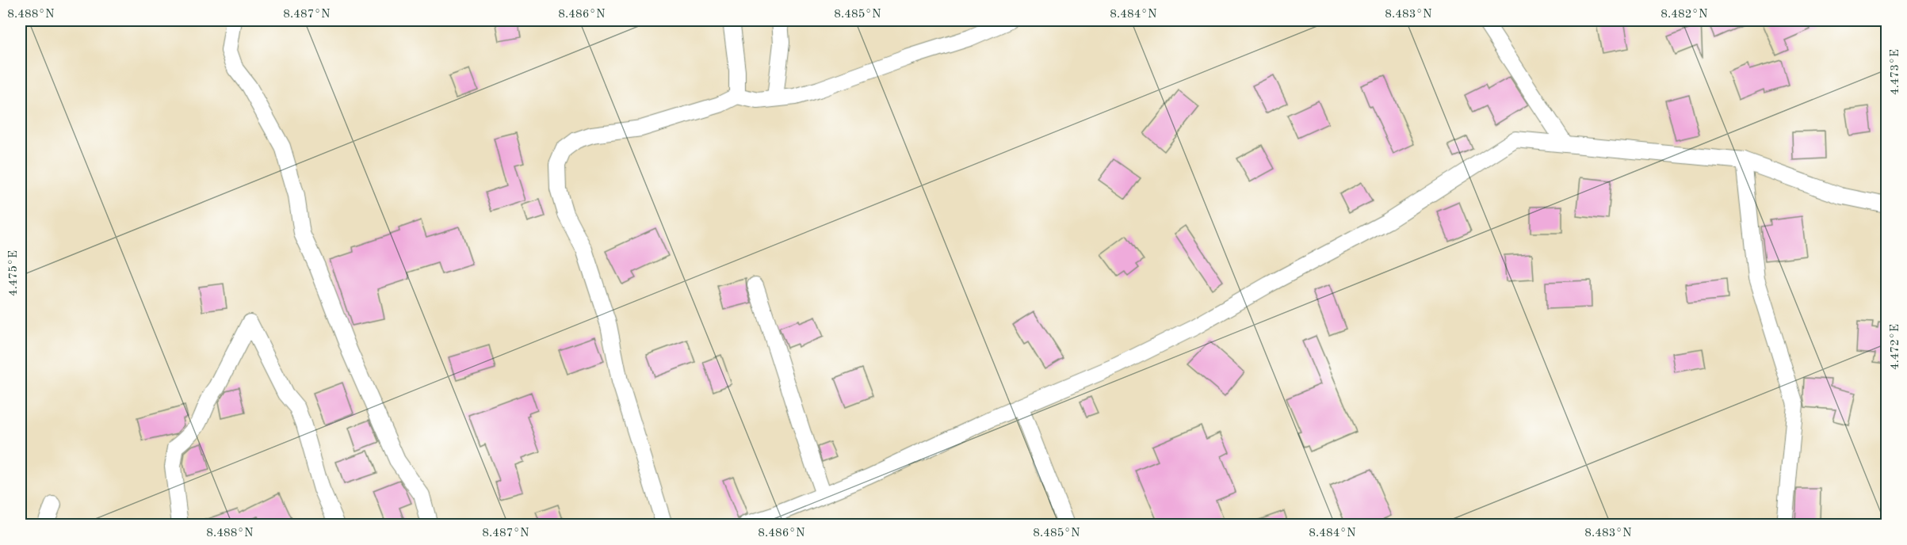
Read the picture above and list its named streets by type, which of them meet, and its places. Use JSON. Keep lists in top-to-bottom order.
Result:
{
  "coordinates": [
    "8.488°N",
    "8.487°N",
    "8.486°N",
    "8.485°N",
    "8.484°N",
    "8.483°N",
    "8.482°N",
    "4.473°E",
    "4.475°E",
    "4.472°E"
  ]
}
